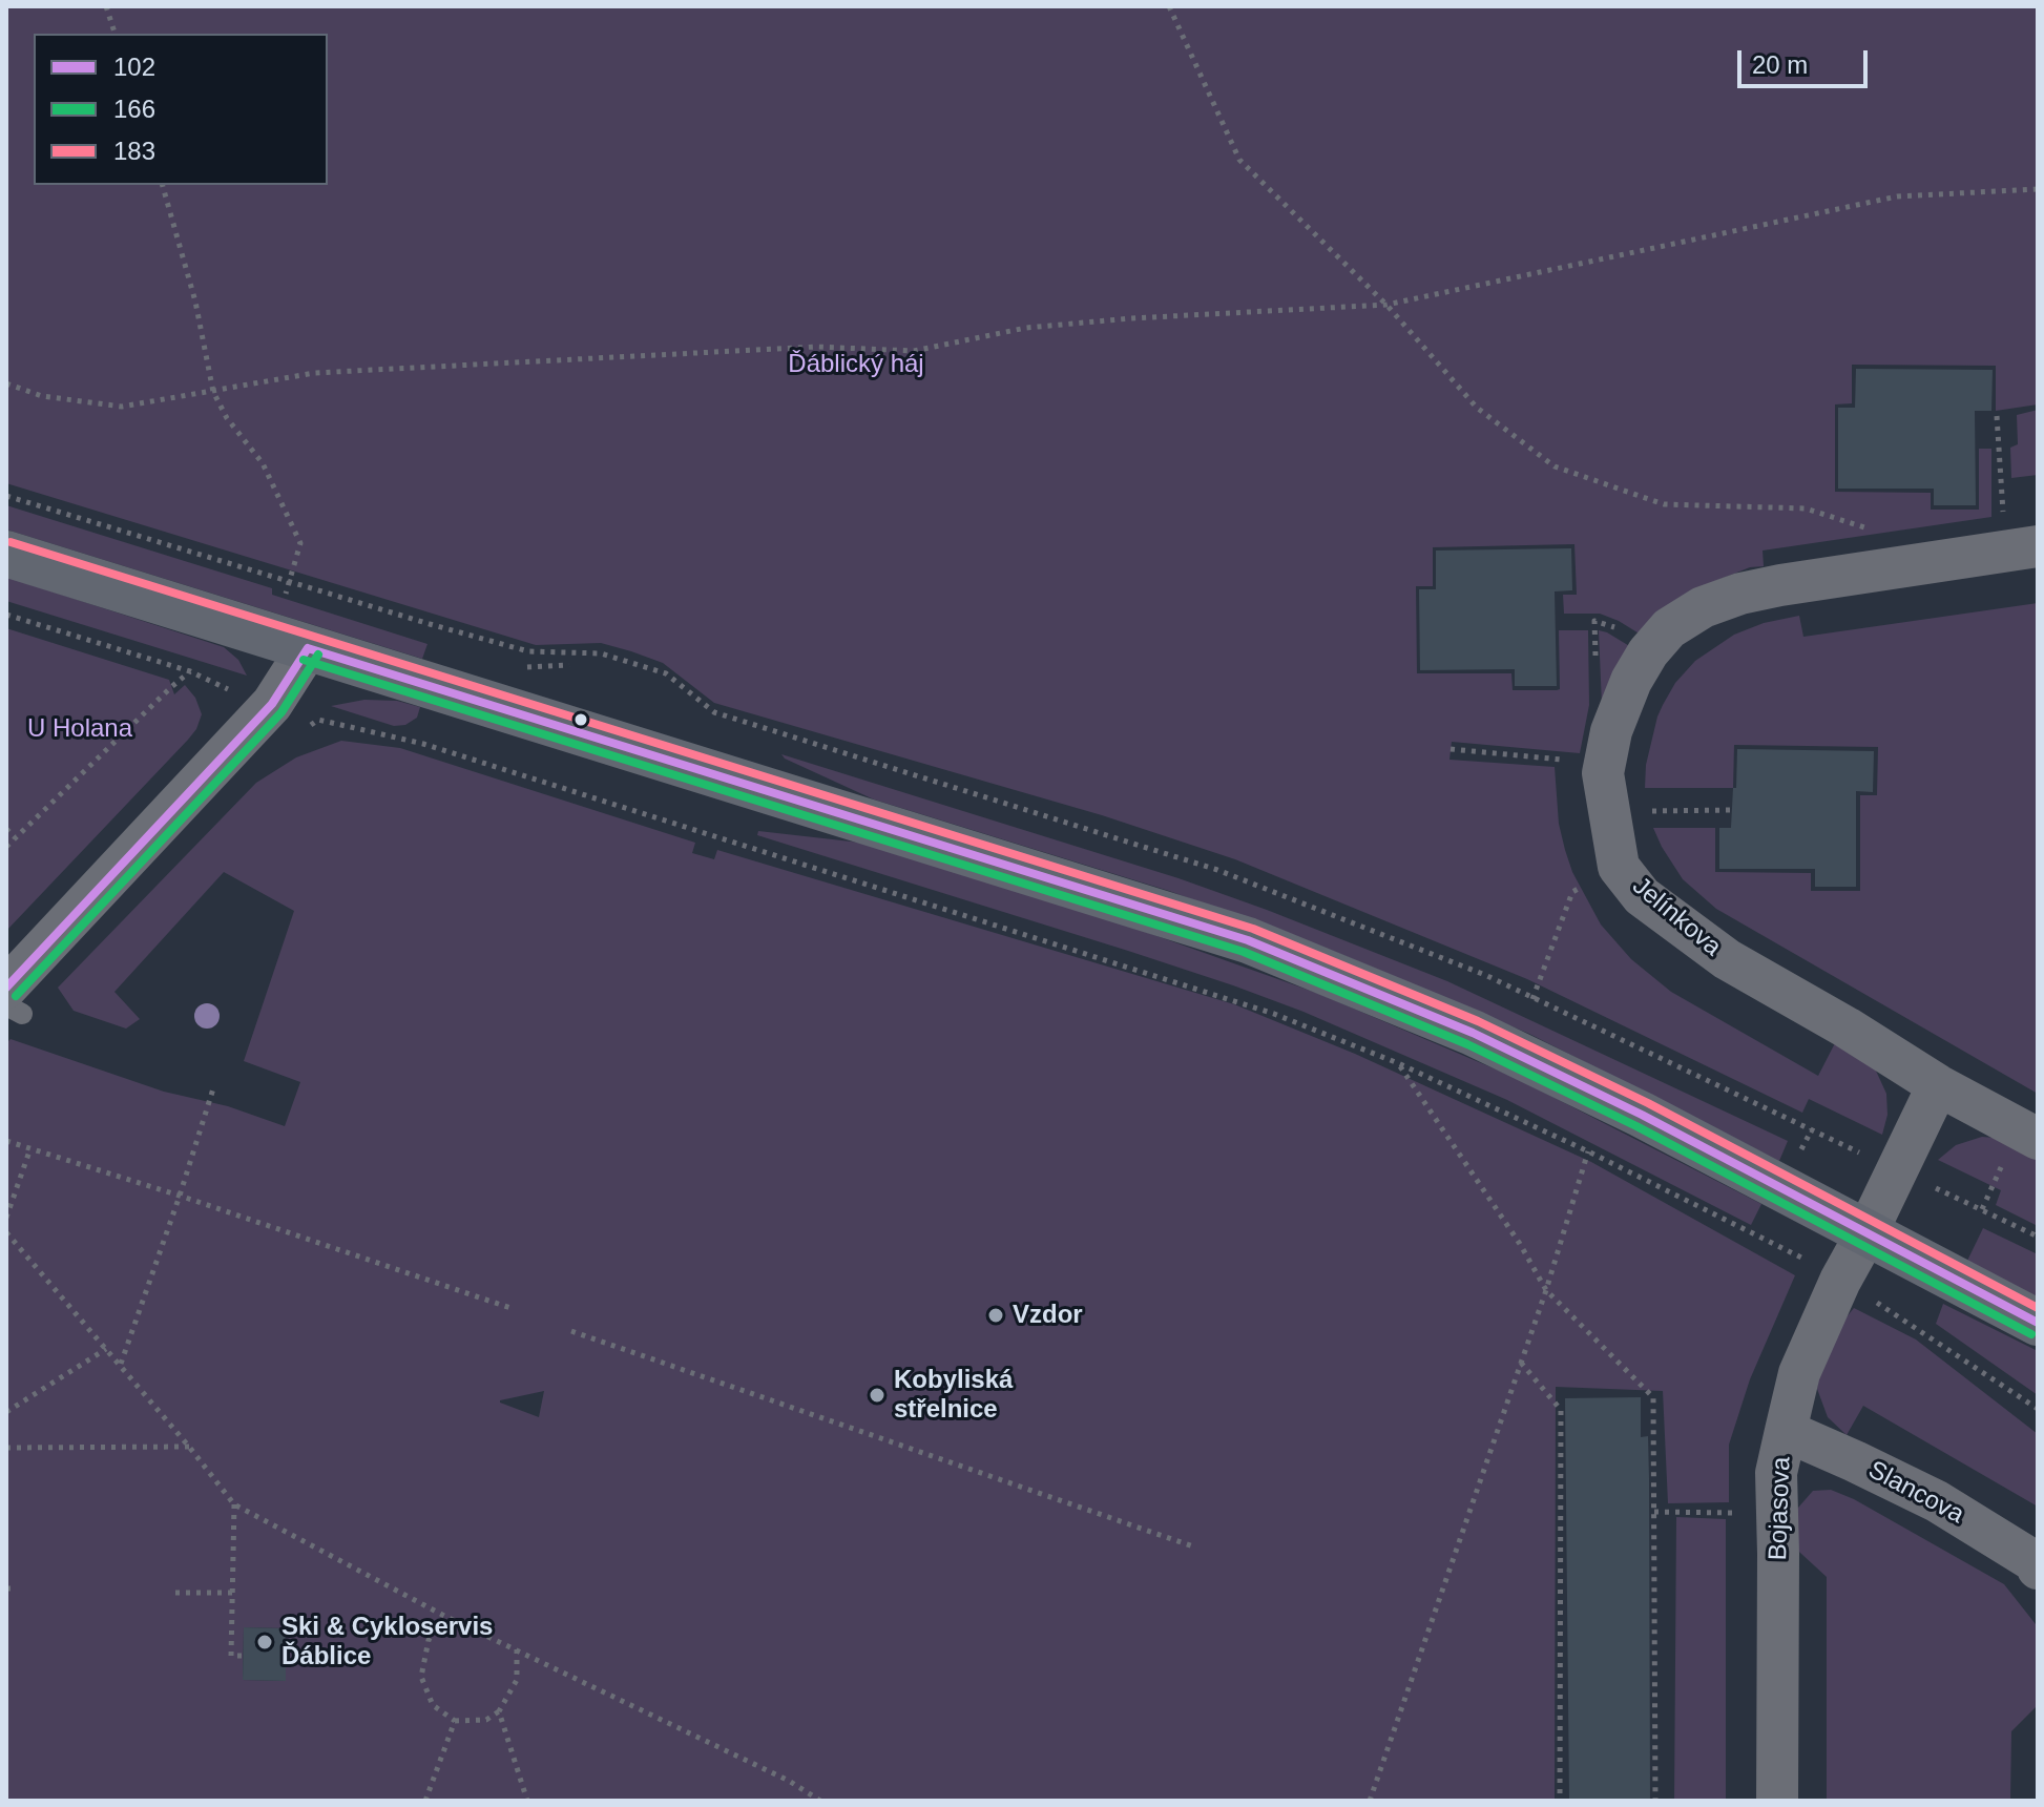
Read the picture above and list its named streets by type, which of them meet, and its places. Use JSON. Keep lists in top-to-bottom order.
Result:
{
  "streets": {
    "street": ["Jelínkova", "Slancova", "Bojasova"]
  },
  "crossings": [
    ["Slancova", "Bojasova"]
  ],
  "parks": ["Ďáblický háj", "U Holana"],
  "places": ["Vzdor", "Kobyliská střelnice", "Ski & Cykloservis Ďáblice"],
  "lines": ["transit line 183", "transit line 102", "transit line 166"],
  "legend": ["102", "166", "183"],
  "scale_bar": "20 m"
}
